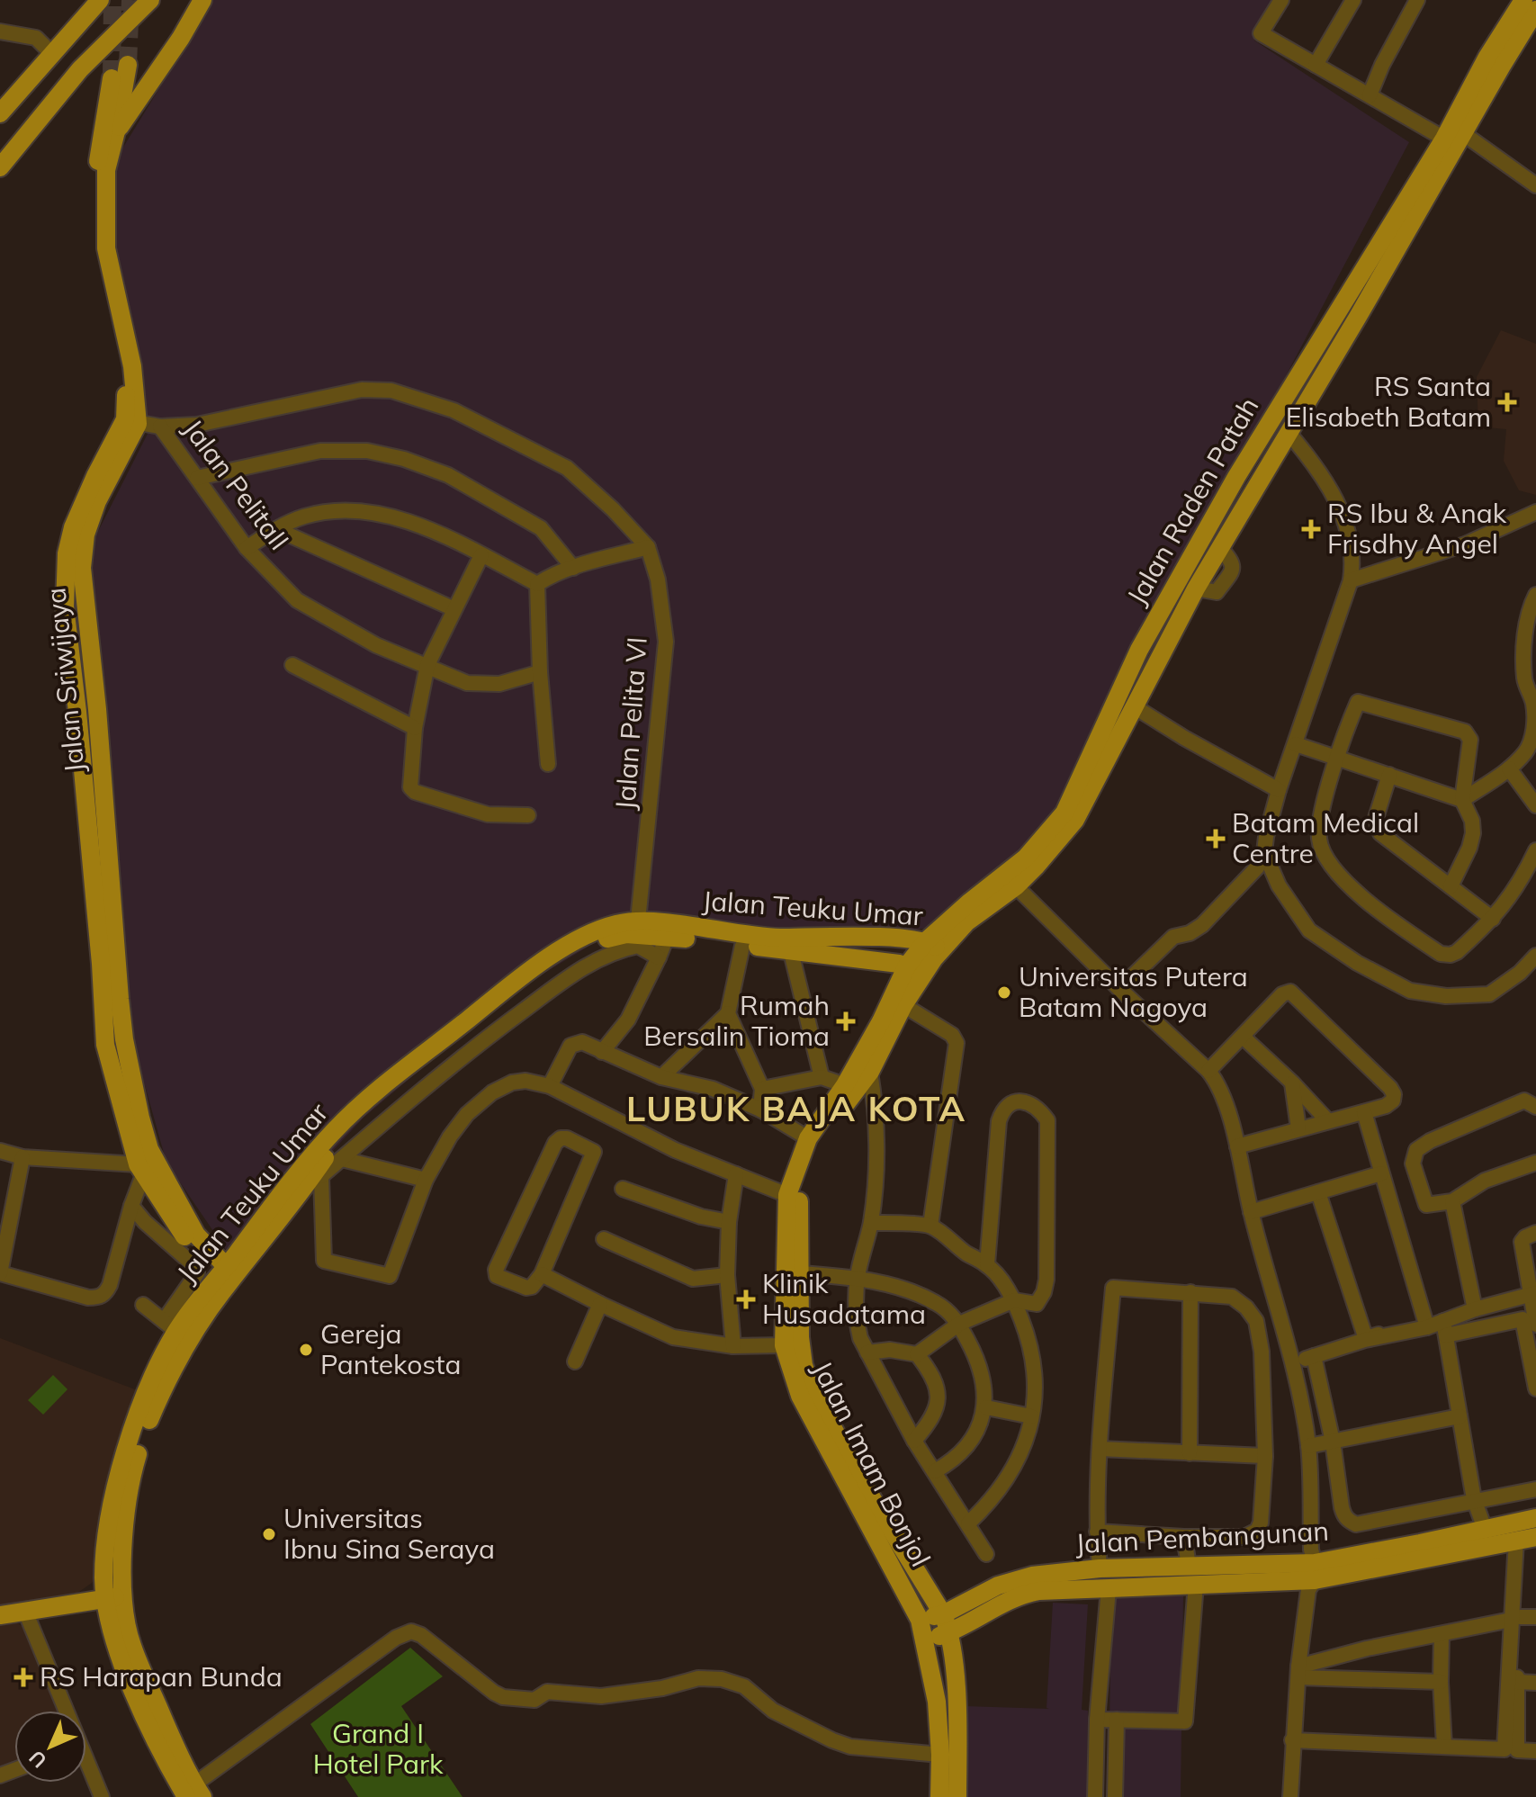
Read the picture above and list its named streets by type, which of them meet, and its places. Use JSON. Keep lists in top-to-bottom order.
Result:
{
  "streets": {
    "main road": [
      "Jalan Raden Patah",
      "Jalan Sriwijaya",
      "Jalan Teuku Umar",
      "Jalan Imam Bonjol",
      "Jalan Pembangunan"
    ],
    "street": ["Jalan PelitaII", "Jalan Pelita VI"]
  },
  "crossings": [
    ["Jalan PelitaII", "Jalan Pelita VI"],
    ["Jalan Raden Patah", "Jalan Teuku Umar"],
    ["Jalan Raden Patah", "Jalan Imam Bonjol"],
    ["Jalan Sriwijaya", "Jalan Pelita VI"],
    ["Jalan Sriwijaya", "Jalan Teuku Umar"],
    ["Jalan Pelita VI", "Jalan Teuku Umar"],
    ["Jalan Teuku Umar", "Jalan Imam Bonjol"],
    ["Jalan Imam Bonjol", "Jalan Pembangunan"]
  ],
  "districts": ["LUBUK BAJA KOTA"],
  "parks": ["Grand I Hotel Park"],
  "places": {
    "health": [
      "RS Santa Elisabeth Batam",
      "RS Ibu & Anak Frisdhy Angel",
      "Batam Medical Centre",
      "Rumah Bersalin Tioma",
      "Klinik Husadatama",
      "RS Harapan Bunda"
    ],
    "other": ["Universitas Putera Batam Nagoya", "Gereja Pantekosta", "Universitas Ibnu Sina Seraya"]
  },
  "north": "bottom left"
}
